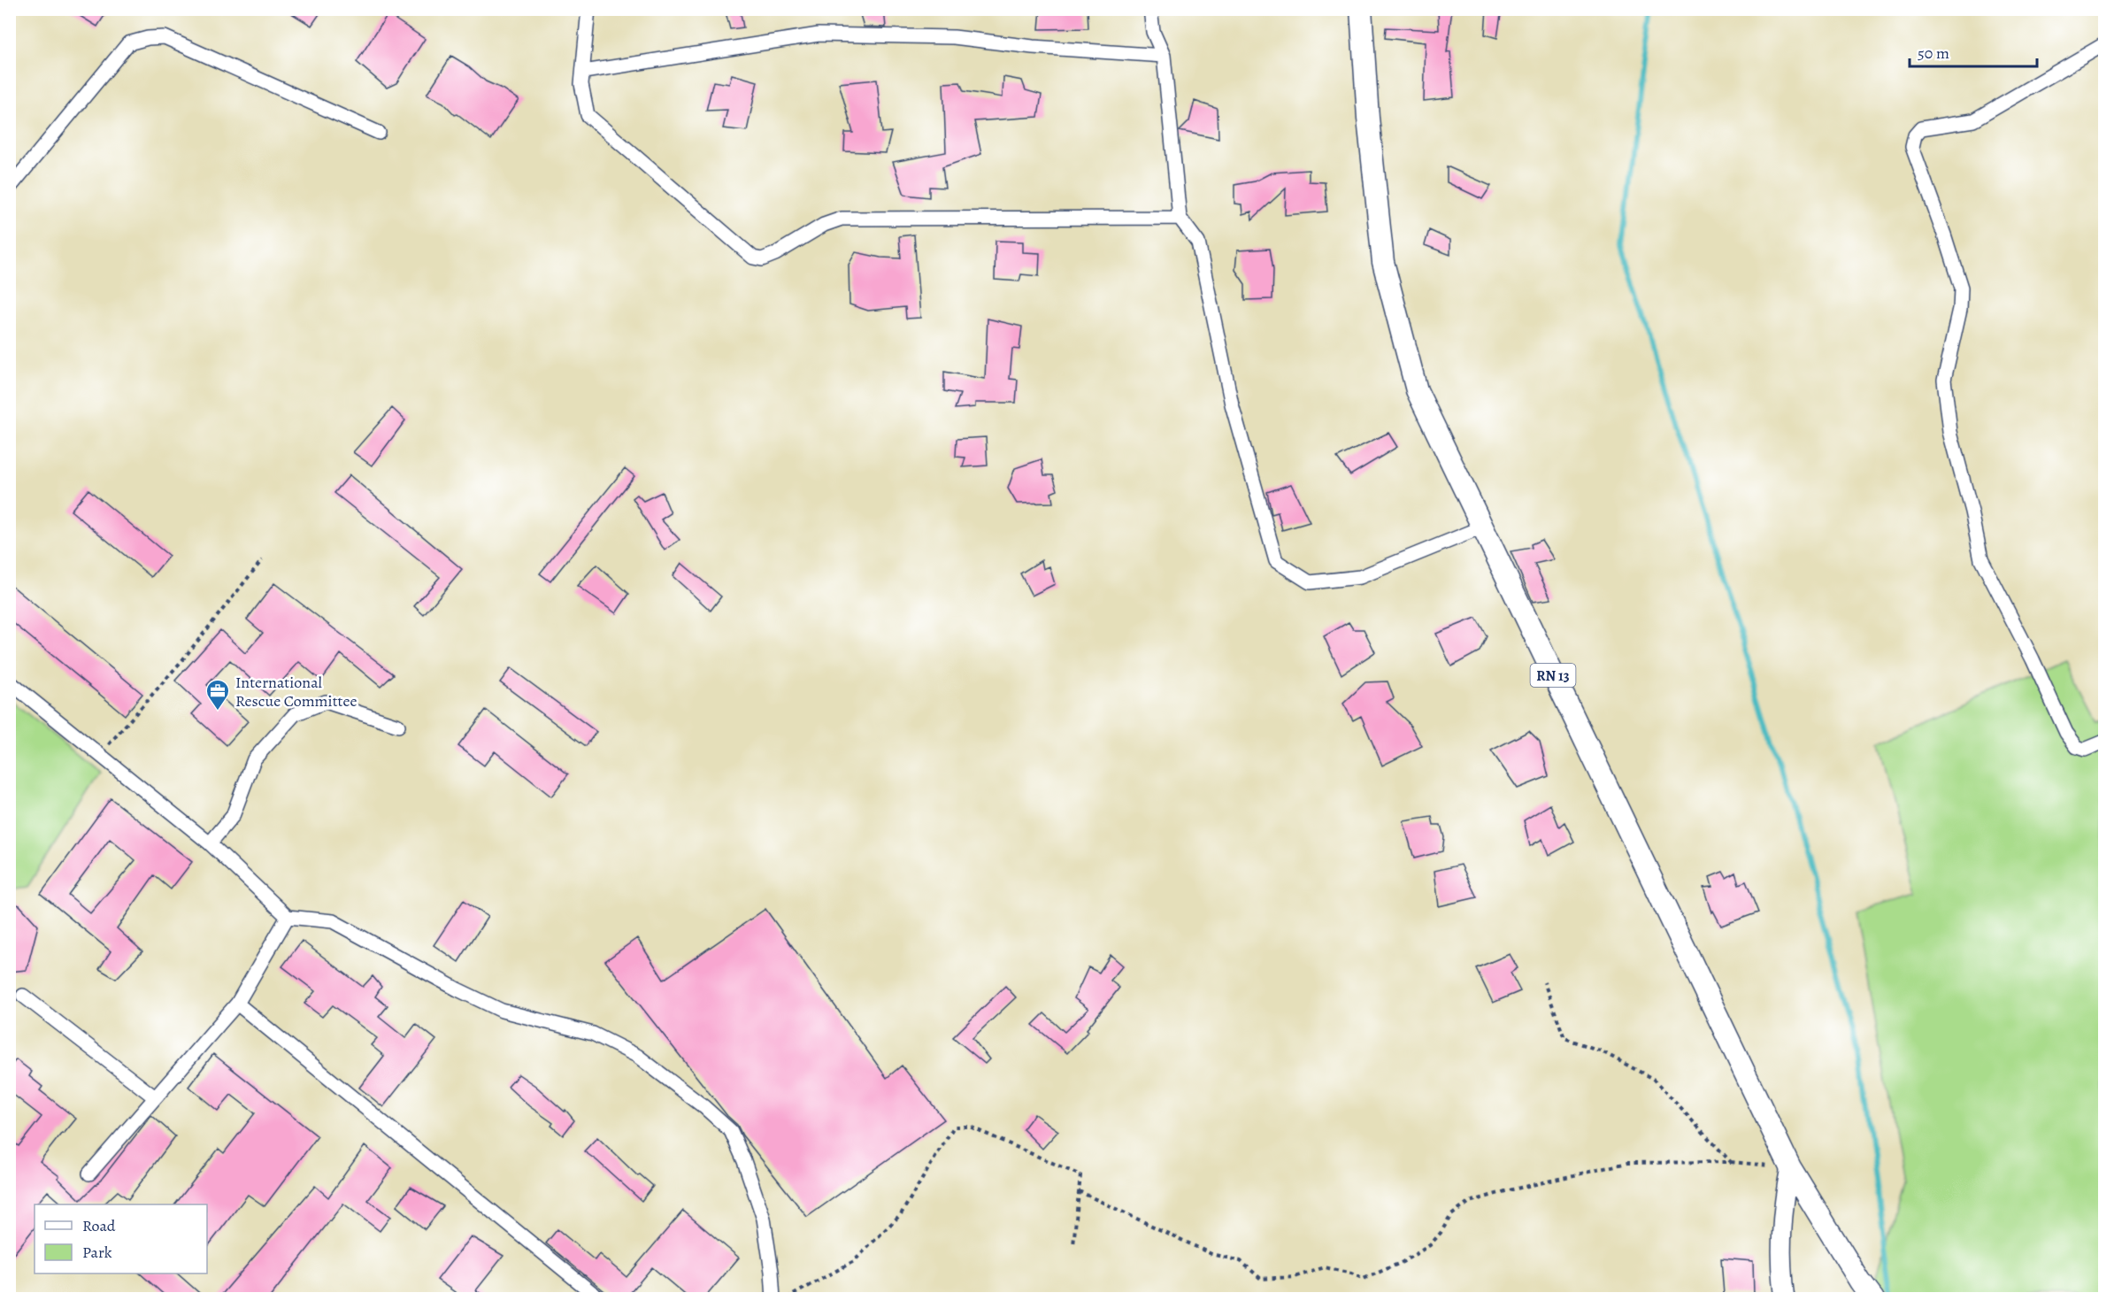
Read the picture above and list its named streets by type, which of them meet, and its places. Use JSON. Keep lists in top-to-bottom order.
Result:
{
  "streets": {
    "main road": ["RN 13"]
  },
  "places": {
    "office": ["International Rescue Committee"]
  },
  "legend": ["Road", "Park"],
  "scale_bar": "50 m"
}
